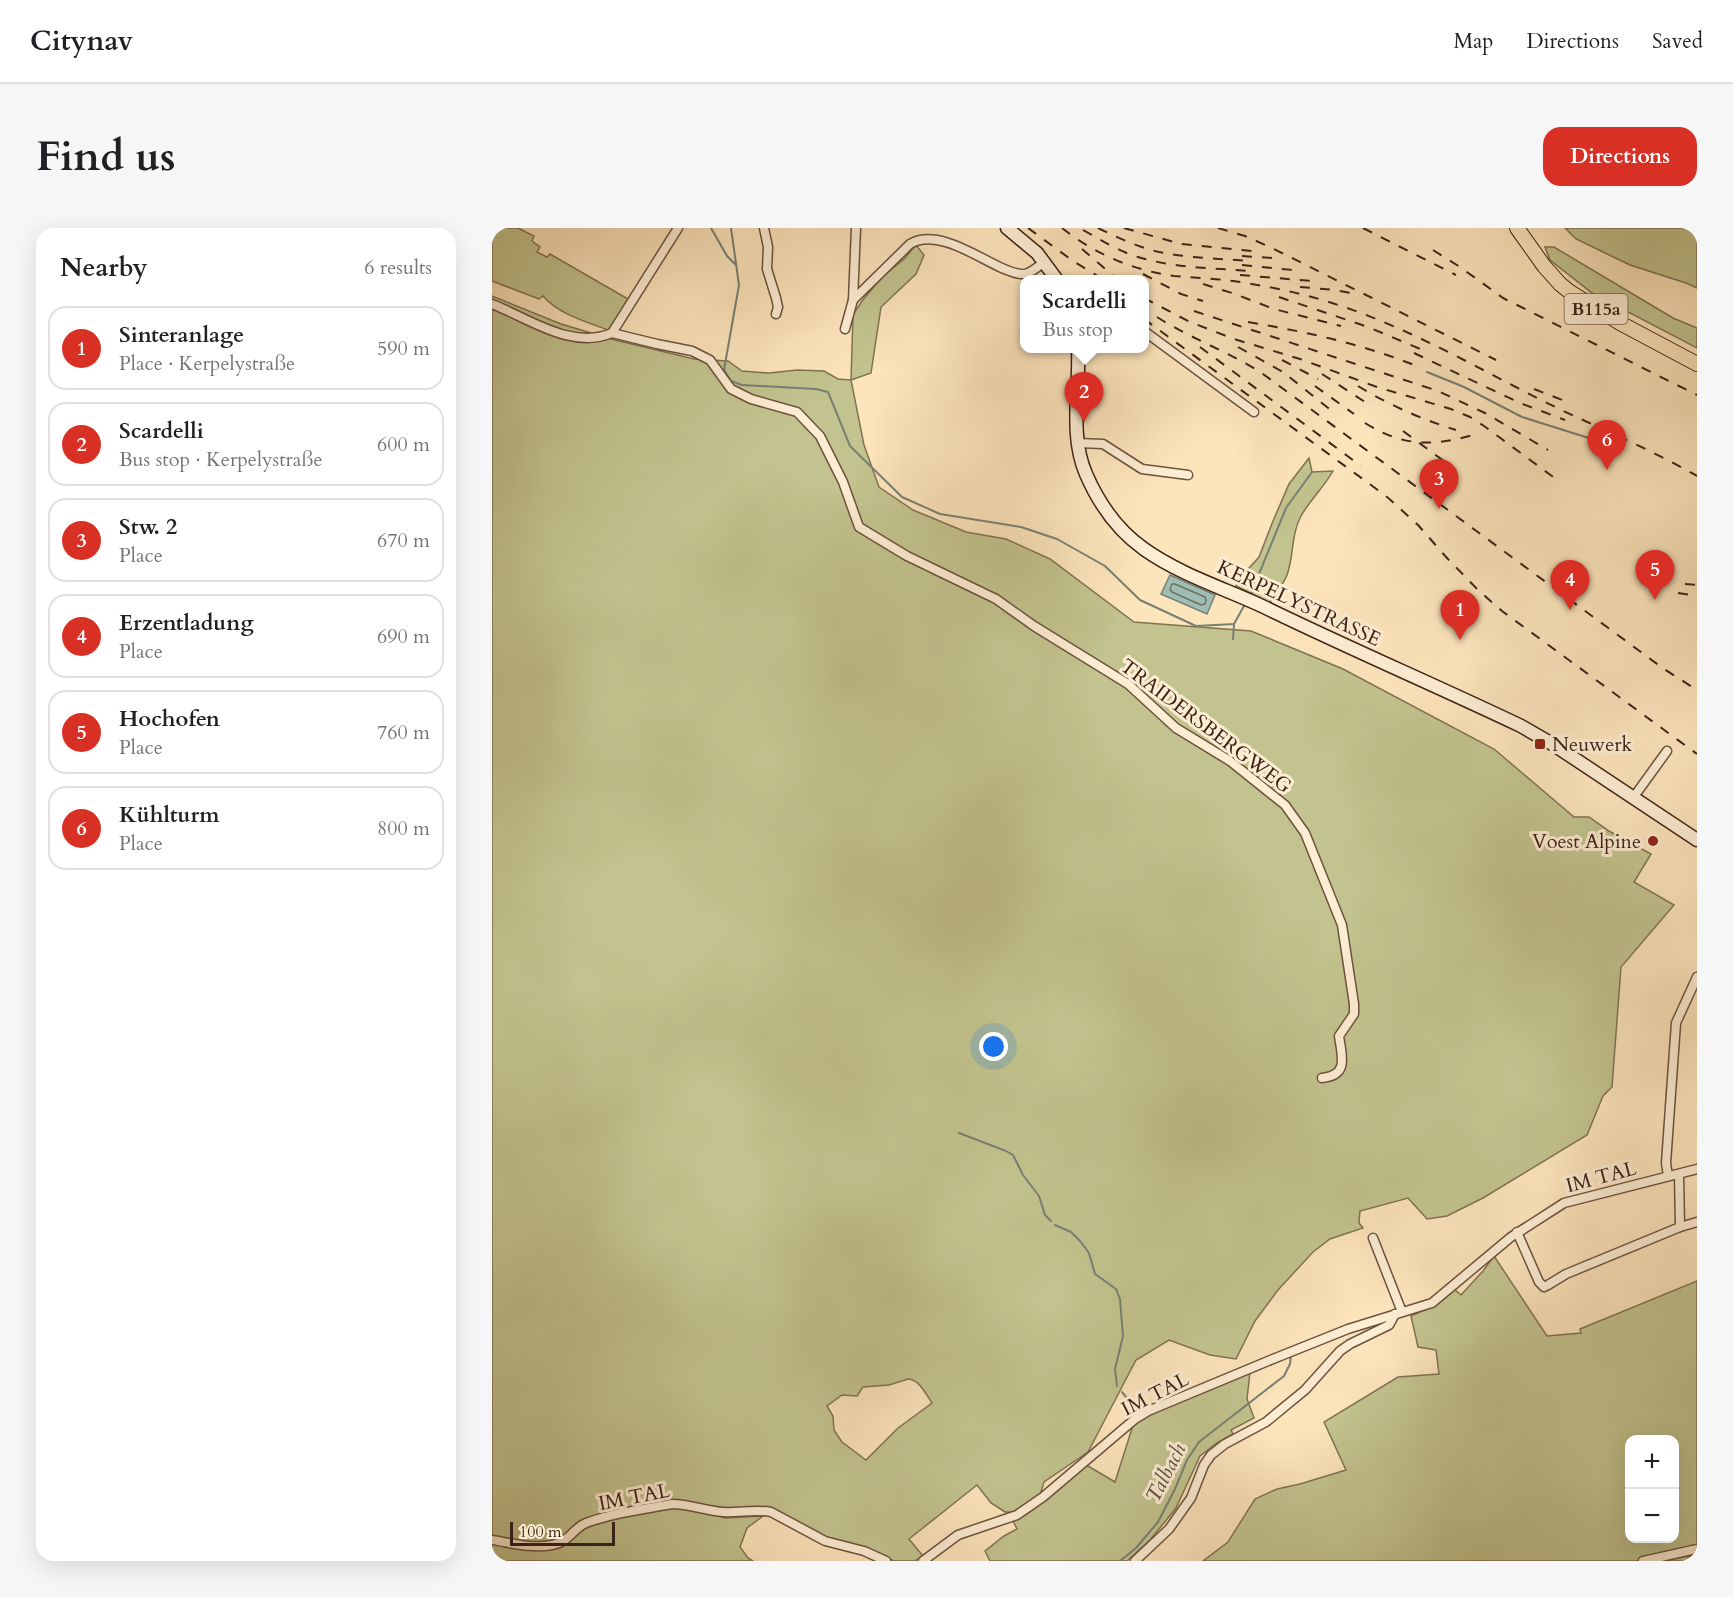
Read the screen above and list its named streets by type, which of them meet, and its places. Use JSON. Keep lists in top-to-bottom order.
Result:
{
  "streets": {
    "main road": ["B115a", "KERPELYSTRASSE"],
    "street": ["TRAIDERSBERGWEG", "IM TAL"]
  },
  "water": ["Talbach"],
  "places": {
    "transit": ["Neuwerk"],
    "other": ["Voest Alpine"]
  },
  "scale_bar": "100 m",
  "page": {
    "header": "Citynav",
    "nav": ["Map", "Directions", "Saved"],
    "buttons": "Directions",
    "title": "Find us",
    "heading": ["Nearby", "6 results"],
    "popup": ["Scardelli", "Bus stop"],
    "list": [
      {
        "mark": "1",
        "name": "Sinteranlage",
        "note": "Place · Kerpelystraße",
        "value": "590 m"
      },
      {
        "mark": "2",
        "name": "Scardelli",
        "note": "Bus stop · Kerpelystraße",
        "value": "600 m"
      },
      {
        "mark": "3",
        "name": "Stw. 2",
        "note": "Place",
        "value": "670 m"
      },
      {
        "mark": "4",
        "name": "Erzentladung",
        "note": "Place",
        "value": "690 m"
      },
      {
        "mark": "5",
        "name": "Hochofen",
        "note": "Place",
        "value": "760 m"
      },
      {
        "mark": "6",
        "name": "Kühlturm",
        "note": "Place",
        "value": "800 m"
      }
    ],
    "pins": [
      "2",
      "6",
      "3",
      "5",
      "4",
      "1"
    ],
    "map_buttons": ["+", "−"],
    "scale": "100 m"
  }
}
